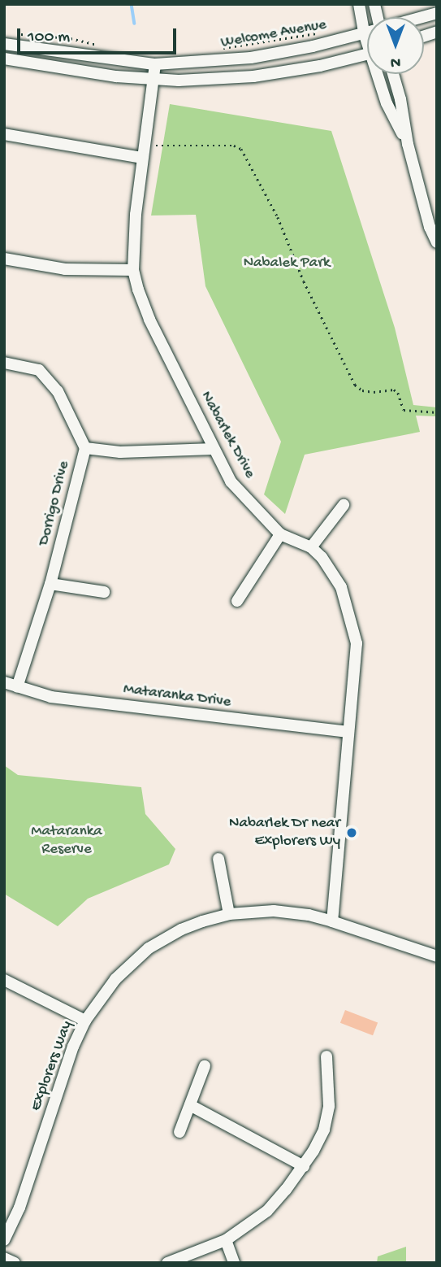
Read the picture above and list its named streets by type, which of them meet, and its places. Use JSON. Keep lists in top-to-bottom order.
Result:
{
  "streets": {
    "street": [
      "Welcome Avenue",
      "Nabarlek Drive",
      "Dorrigo Drive",
      "Mataranka Drive",
      "Explorers Way"
    ]
  },
  "crossings": [
    ["Welcome Avenue", "Nabarlek Drive"],
    ["Nabarlek Drive", "Mataranka Drive"],
    ["Nabarlek Drive", "Explorers Way"],
    ["Dorrigo Drive", "Mataranka Drive"]
  ],
  "parks": ["Nabalek Park", "Mataranka Reserve"],
  "places": ["Nabarlek Dr near Explorers Wy"],
  "scale_bar": "100 m",
  "north": "bottom"
}
